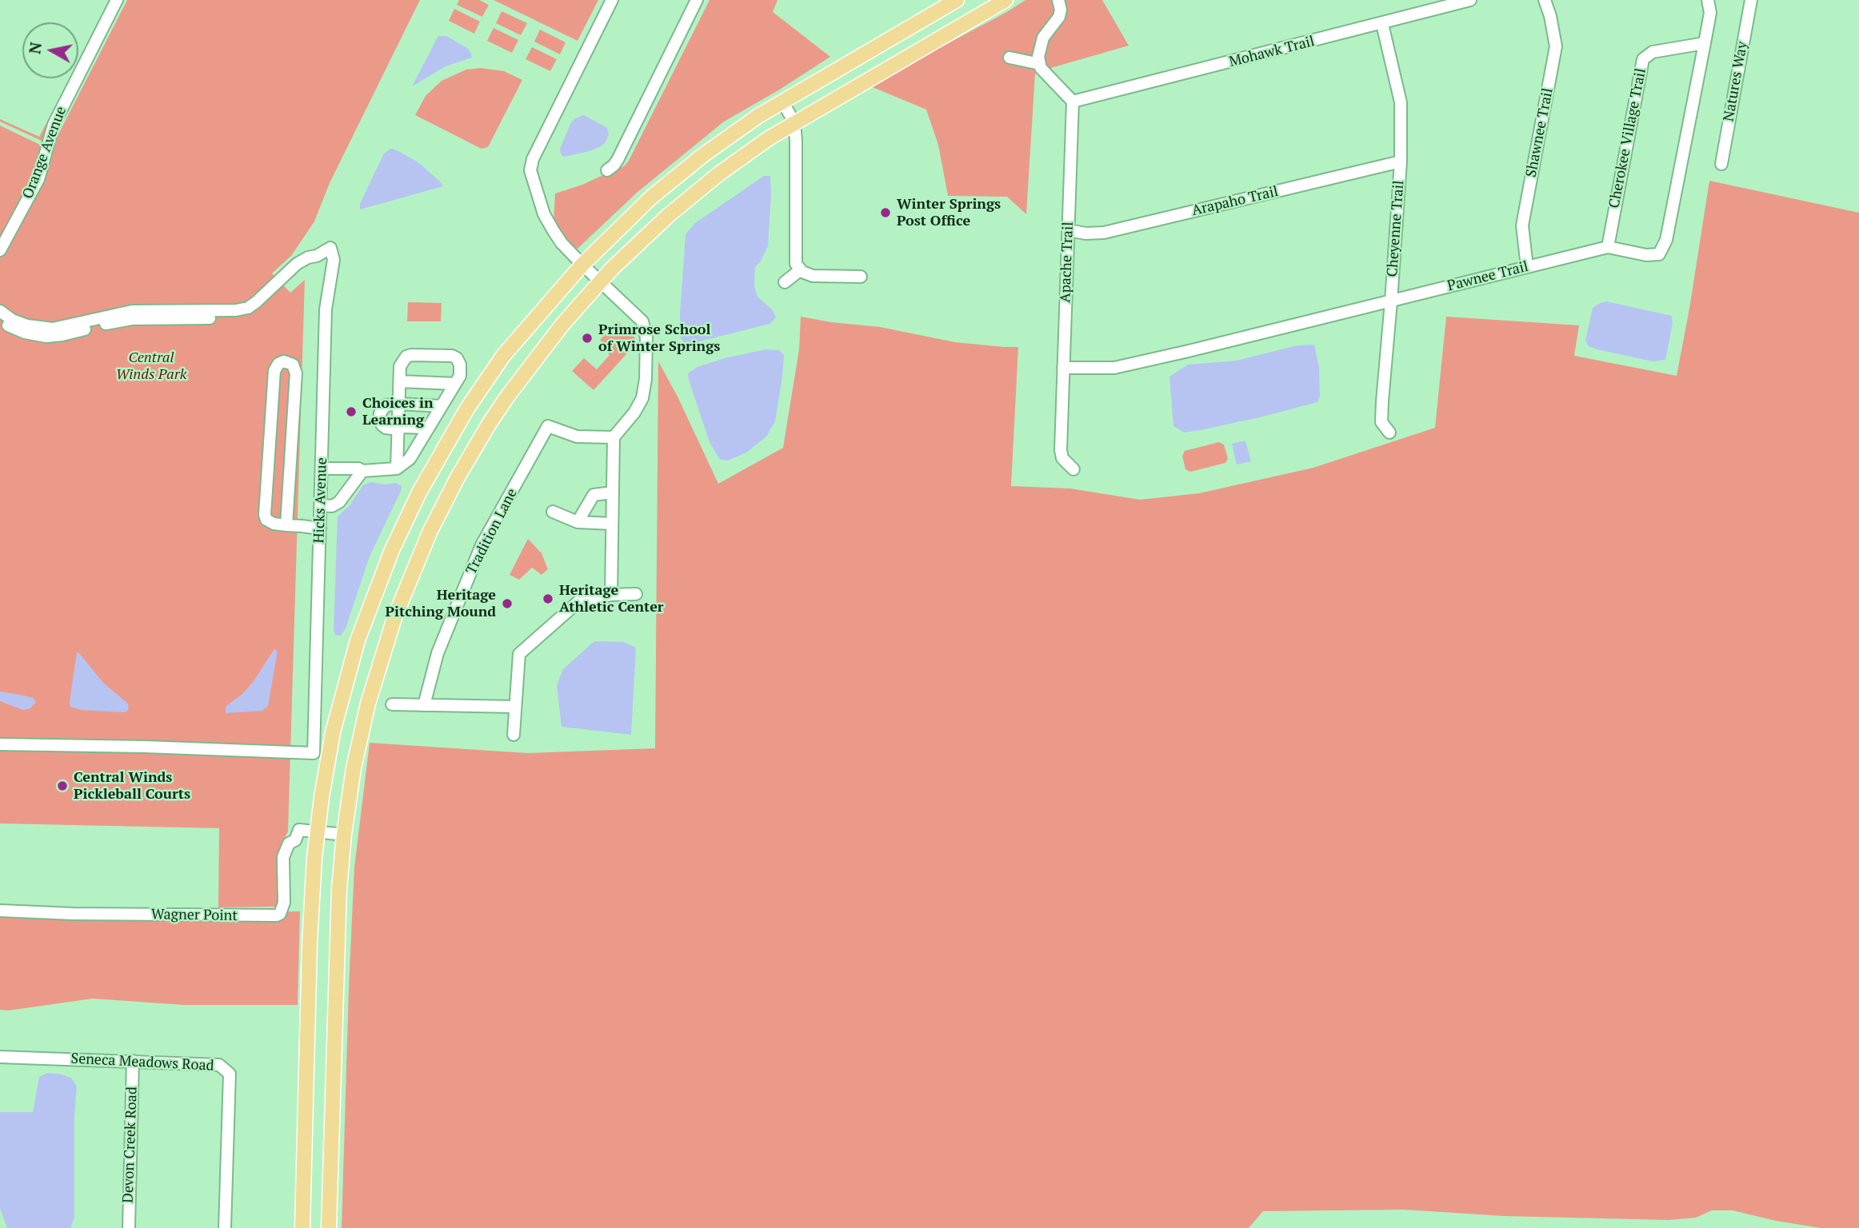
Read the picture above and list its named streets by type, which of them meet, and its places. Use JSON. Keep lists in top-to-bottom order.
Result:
{
  "streets": {
    "street": [
      "Mohawk Trail",
      "Natures Way",
      "Shawnee Trail",
      "Cherokee Village Trail",
      "Orange Avenue",
      "Arapaho Trail",
      "Cheyenne Trail",
      "Apache Trail",
      "Pawnee Trail",
      "Hicks Avenue",
      "Tradition Lane",
      "Wagner Point",
      "Seneca Meadows Road",
      "Devon Creek Road"
    ]
  },
  "crossings": [
    ["Mohawk Trail", "Cheyenne Trail"],
    ["Mohawk Trail", "Apache Trail"],
    ["Shawnee Trail", "Pawnee Trail"],
    ["Cherokee Village Trail", "Pawnee Trail"],
    ["Arapaho Trail", "Cheyenne Trail"],
    ["Arapaho Trail", "Apache Trail"],
    ["Cheyenne Trail", "Pawnee Trail"],
    ["Apache Trail", "Pawnee Trail"],
    ["Seneca Meadows Road", "Devon Creek Road"]
  ],
  "parks": ["Central Winds Park"],
  "places": [
    "Winter Springs Post Office",
    "Primrose School of Winter Springs",
    "Choices in Learning",
    "Heritage Athletic Center",
    "Heritage Pitching Mound",
    "Central Winds Pickleball Courts"
  ],
  "north": "left"
}
